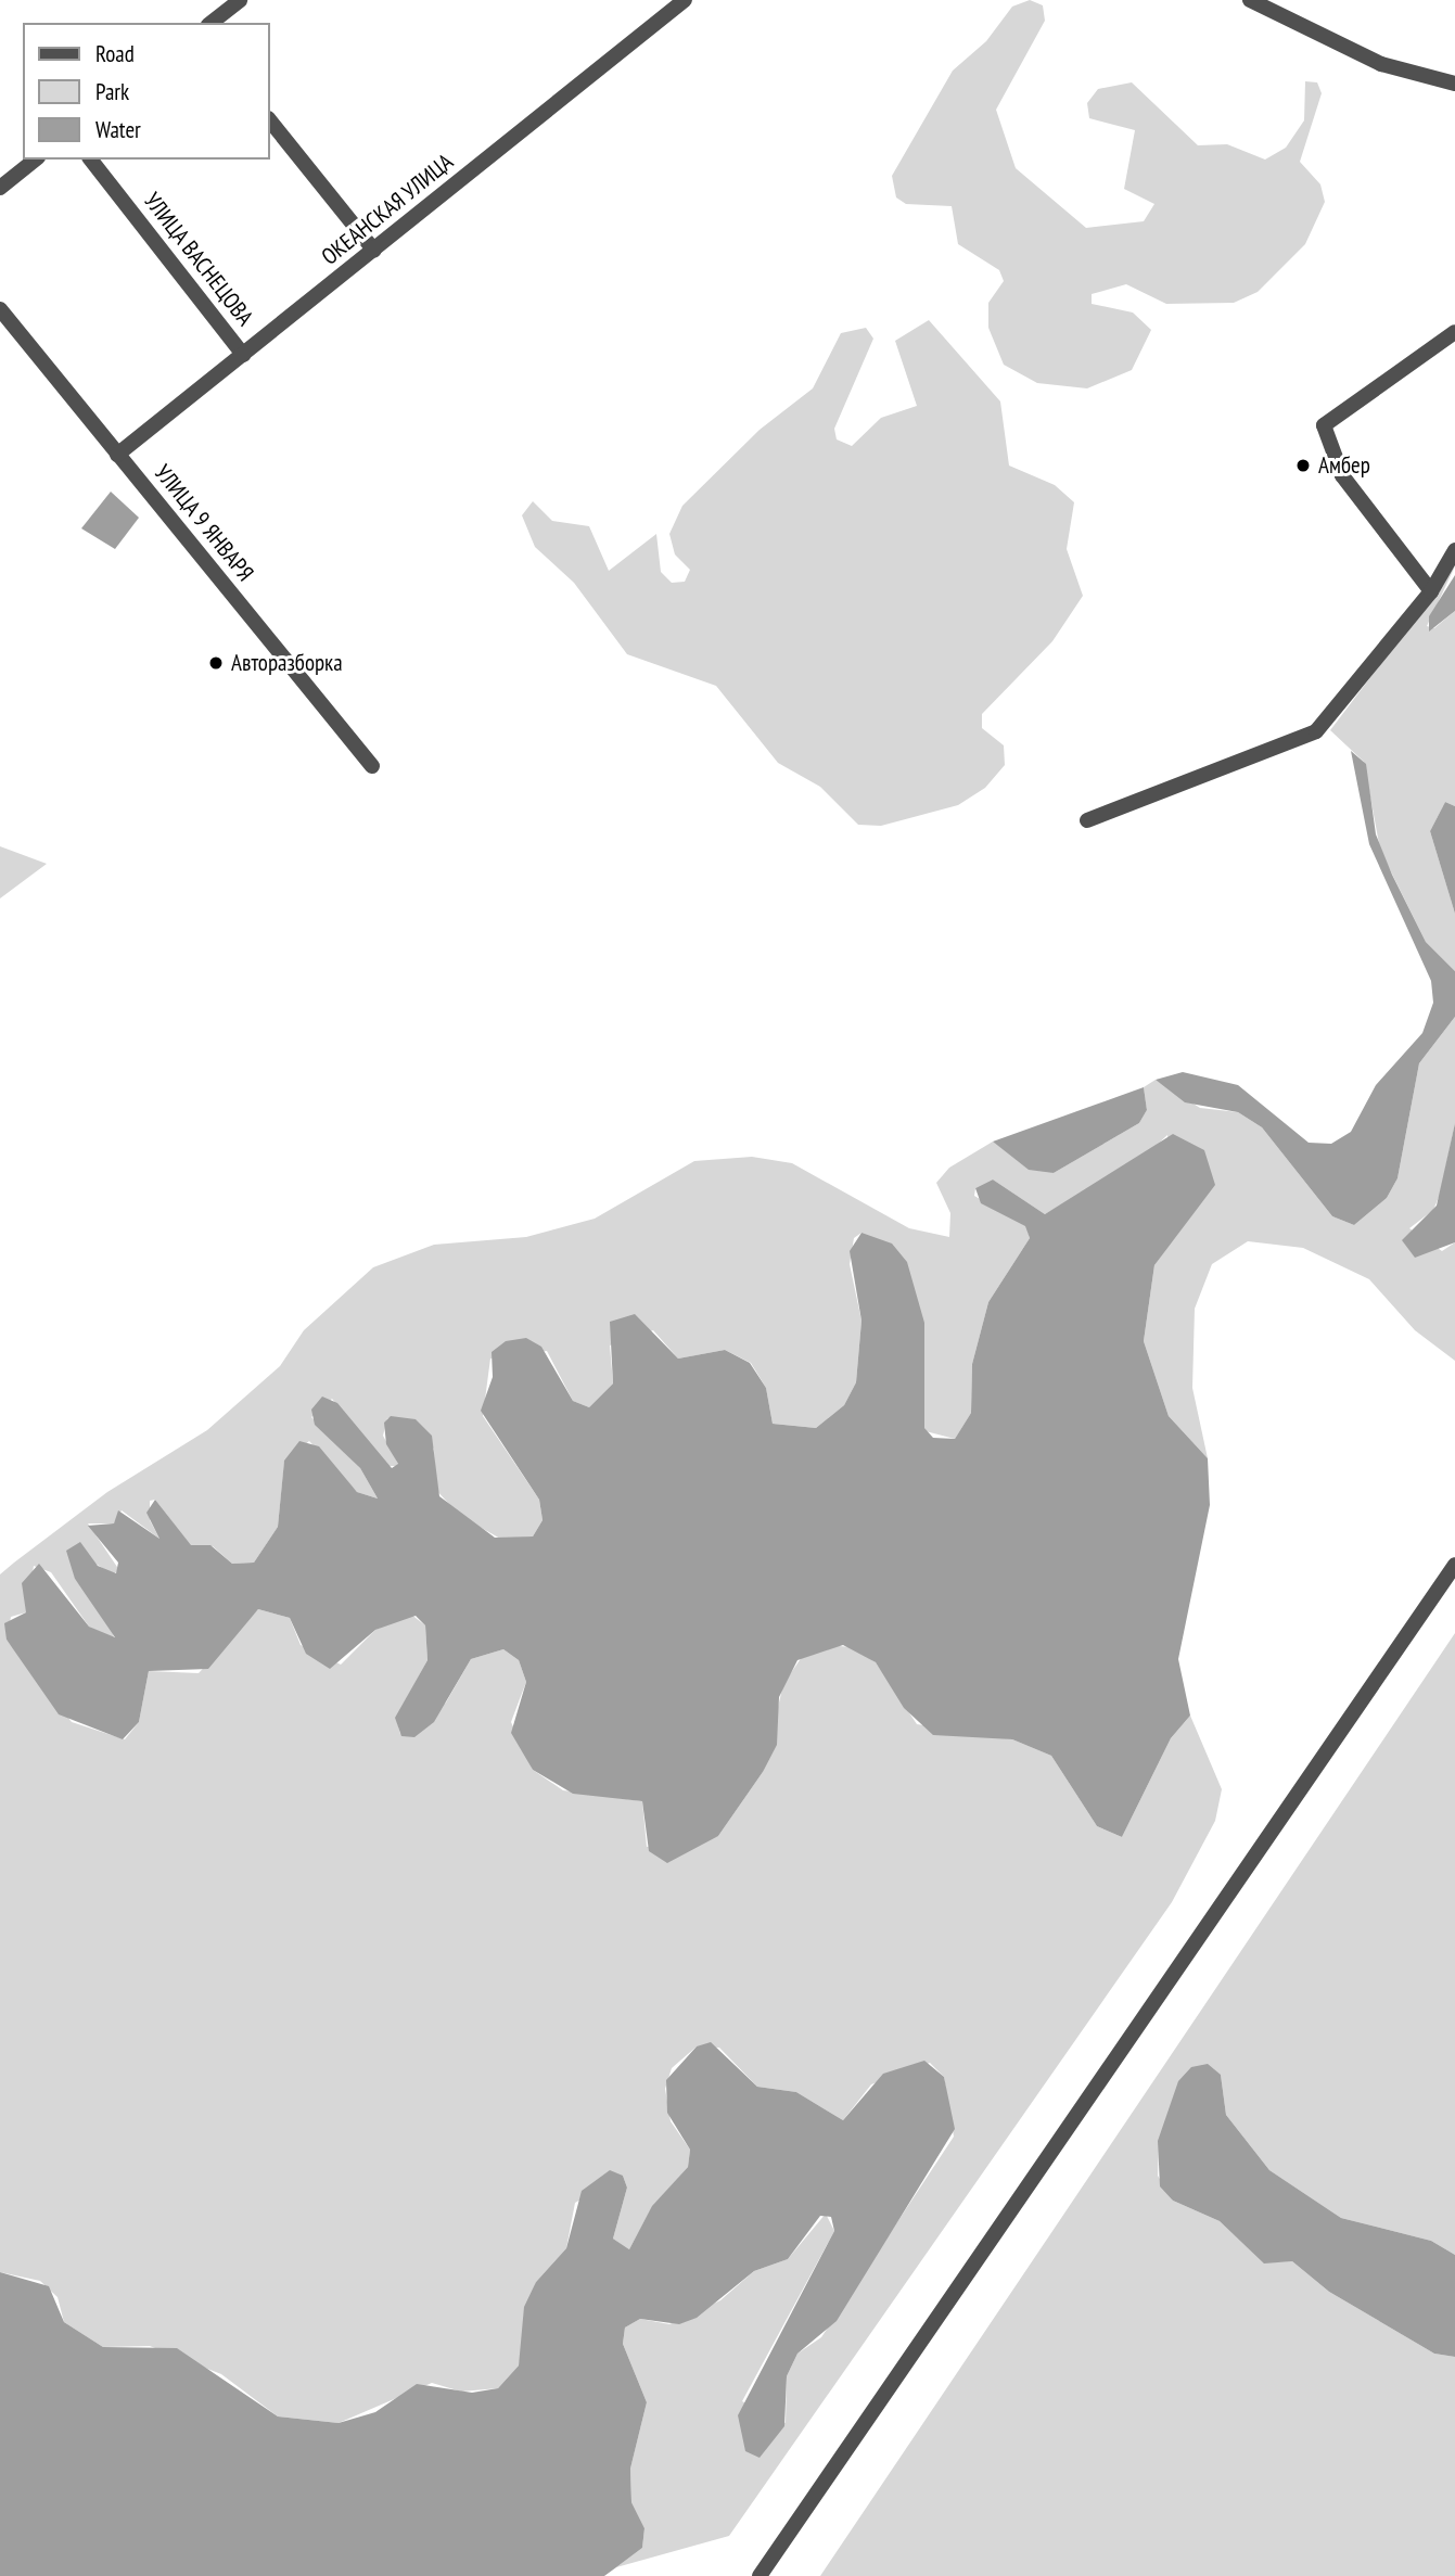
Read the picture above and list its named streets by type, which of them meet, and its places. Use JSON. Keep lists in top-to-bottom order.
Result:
{
  "streets": {
    "street": ["ОКЕАНСКАЯ УЛИЦА", "УЛИЦА ВАСНЕЦОВА", "УЛИЦА 9 ЯНВАРЯ"]
  },
  "crossings": [
    ["ОКЕАНСКАЯ УЛИЦА", "УЛИЦА ВАСНЕЦОВА"],
    ["ОКЕАНСКАЯ УЛИЦА", "УЛИЦА 9 ЯНВАРЯ"]
  ],
  "places": ["Амбер", "Авторазборка"],
  "legend": ["Road", "Park", "Water"]
}
